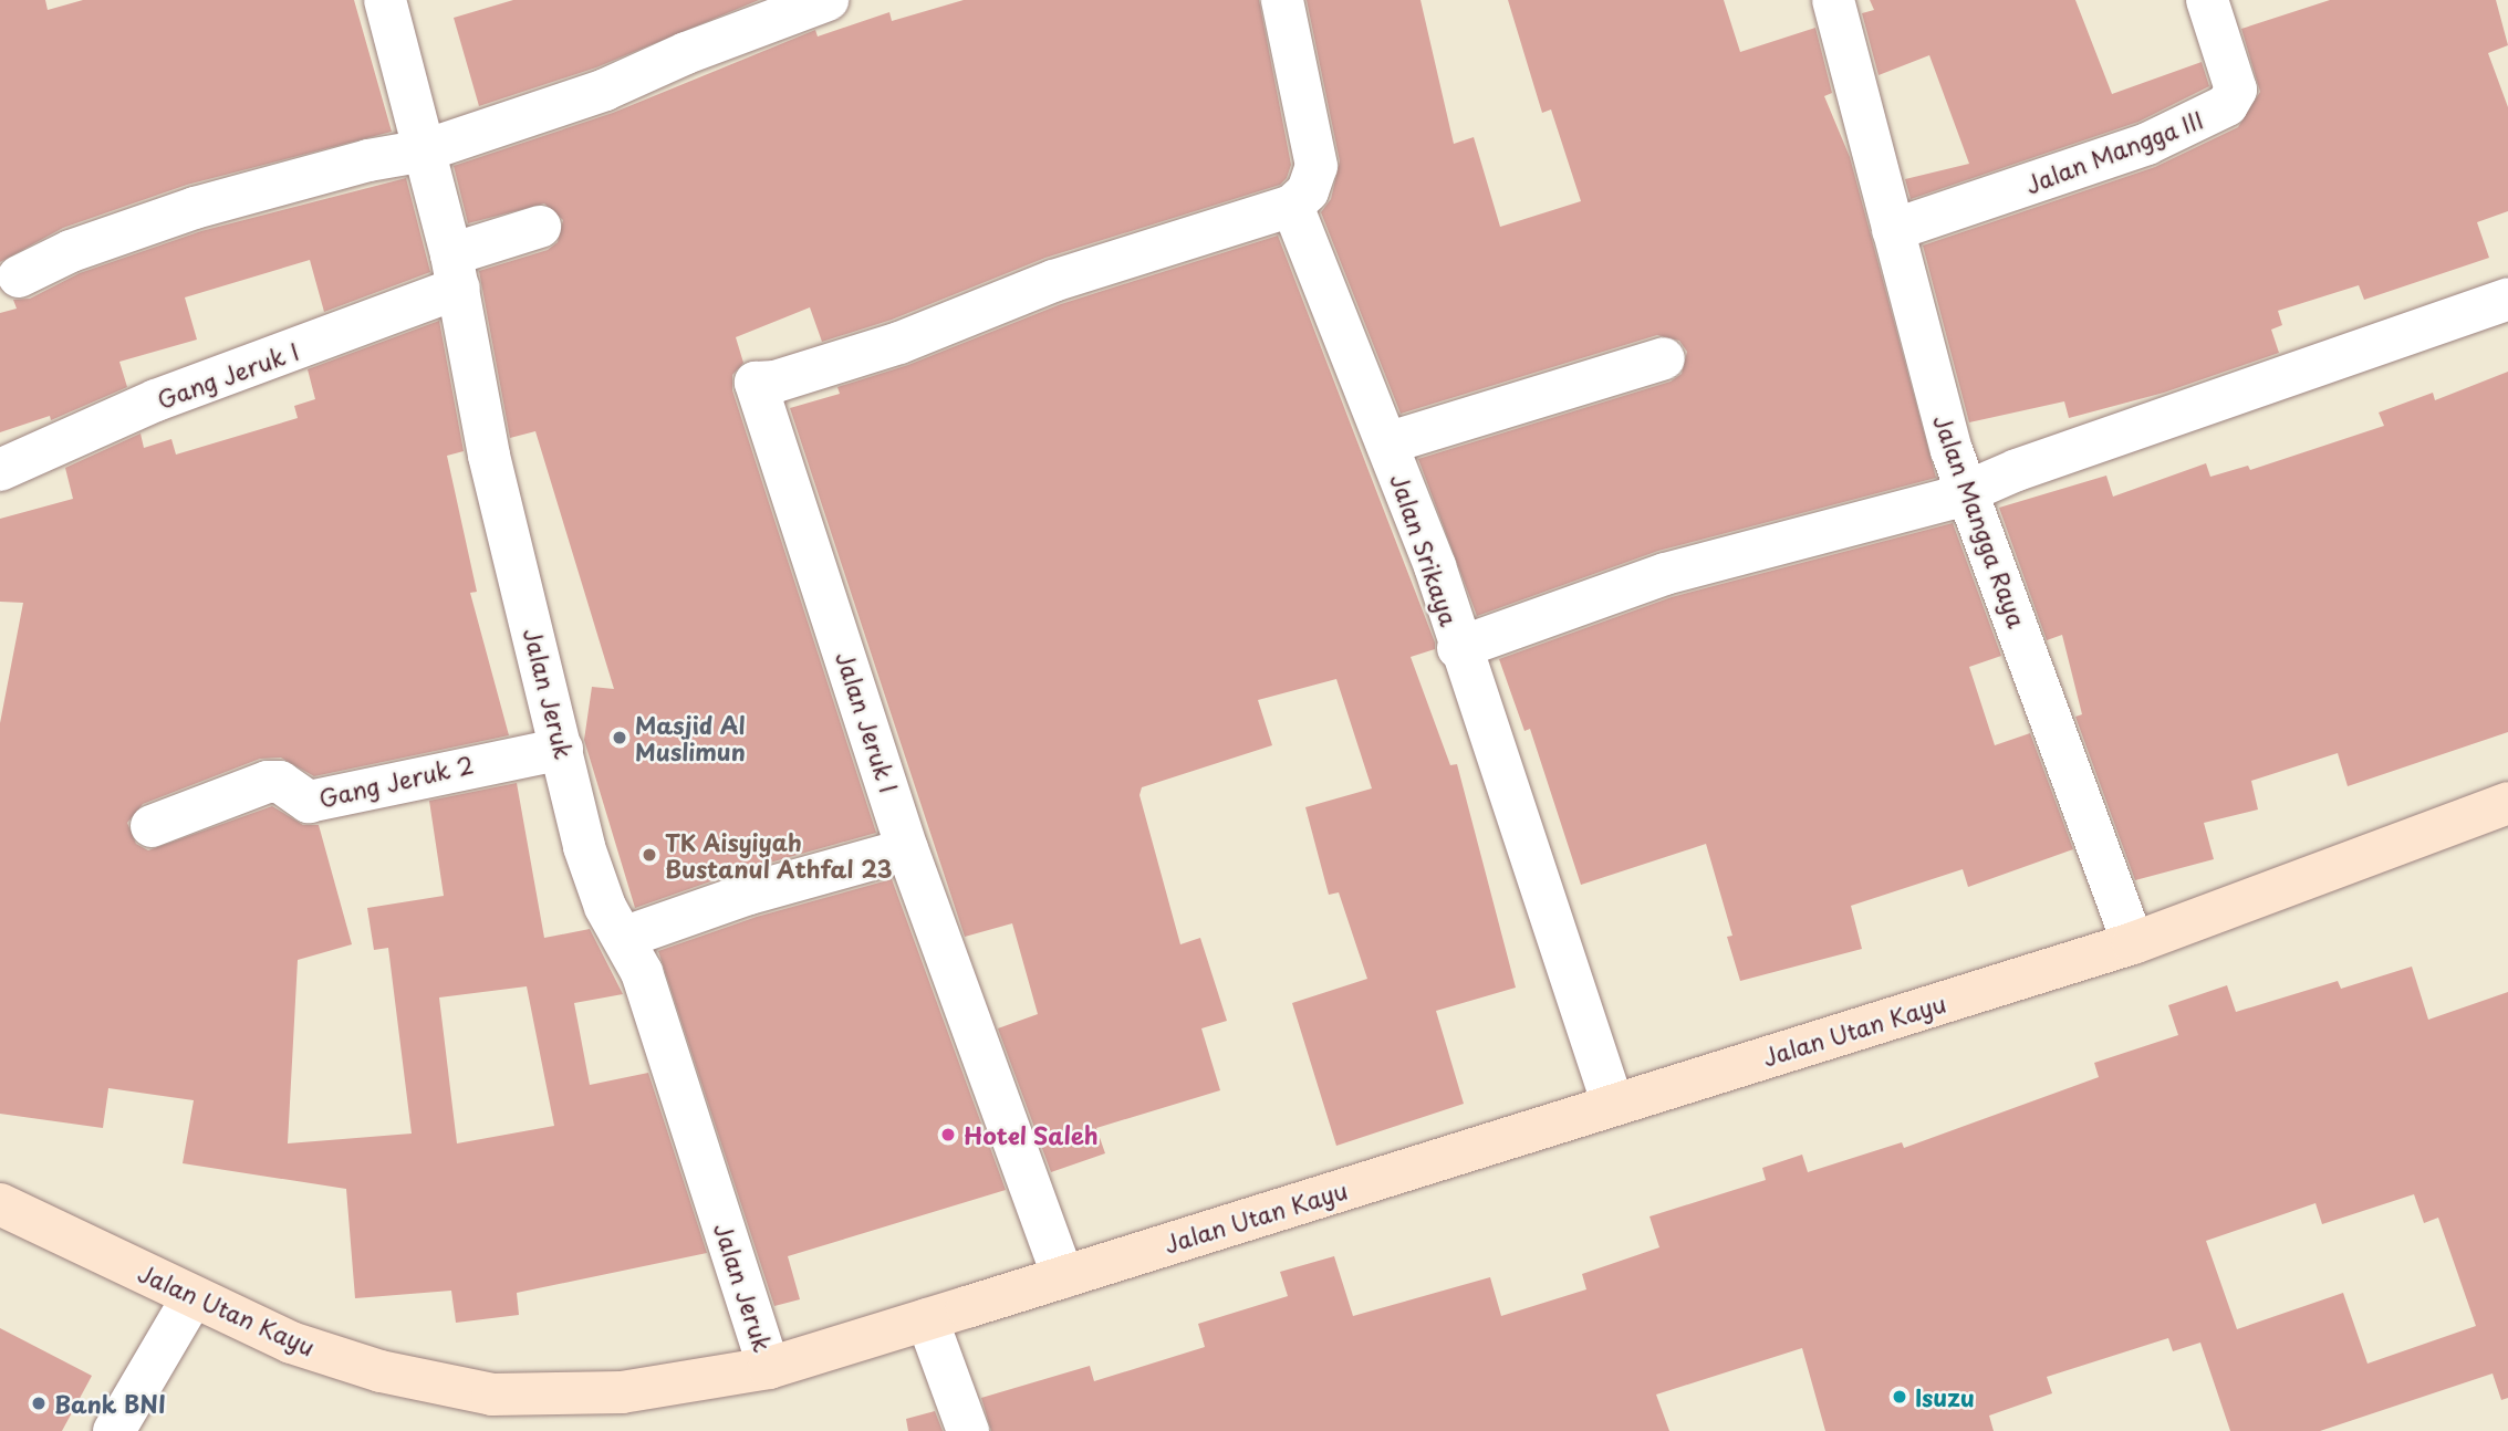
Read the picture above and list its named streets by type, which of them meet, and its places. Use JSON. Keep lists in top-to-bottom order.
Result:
{
  "streets": {
    "street": [
      "Jalan Mangga III",
      "Gang Jeruk I",
      "Jalan Mangga Raya",
      "Jalan Srikaya",
      "Jalan Jeruk",
      "Jalan Jeruk I",
      "Gang Jeruk 2",
      "Jalan Utan Kayu"
    ]
  },
  "crossings": [
    ["Jalan Mangga III", "Jalan Mangga Raya"],
    ["Gang Jeruk I", "Jalan Jeruk"],
    ["Jalan Mangga Raya", "Jalan Utan Kayu"],
    ["Jalan Srikaya", "Jalan Jeruk I"],
    ["Jalan Srikaya", "Jalan Utan Kayu"],
    ["Jalan Jeruk", "Gang Jeruk 2"],
    ["Jalan Jeruk", "Jalan Utan Kayu"],
    ["Jalan Jeruk I", "Jalan Utan Kayu"]
  ],
  "places": [
    "Masjid Al Muslimun",
    "TK Aisyiyah Bustanul Athfal 23",
    "Hotel Saleh",
    "Isuzu",
    "Bank BNI"
  ]
}
